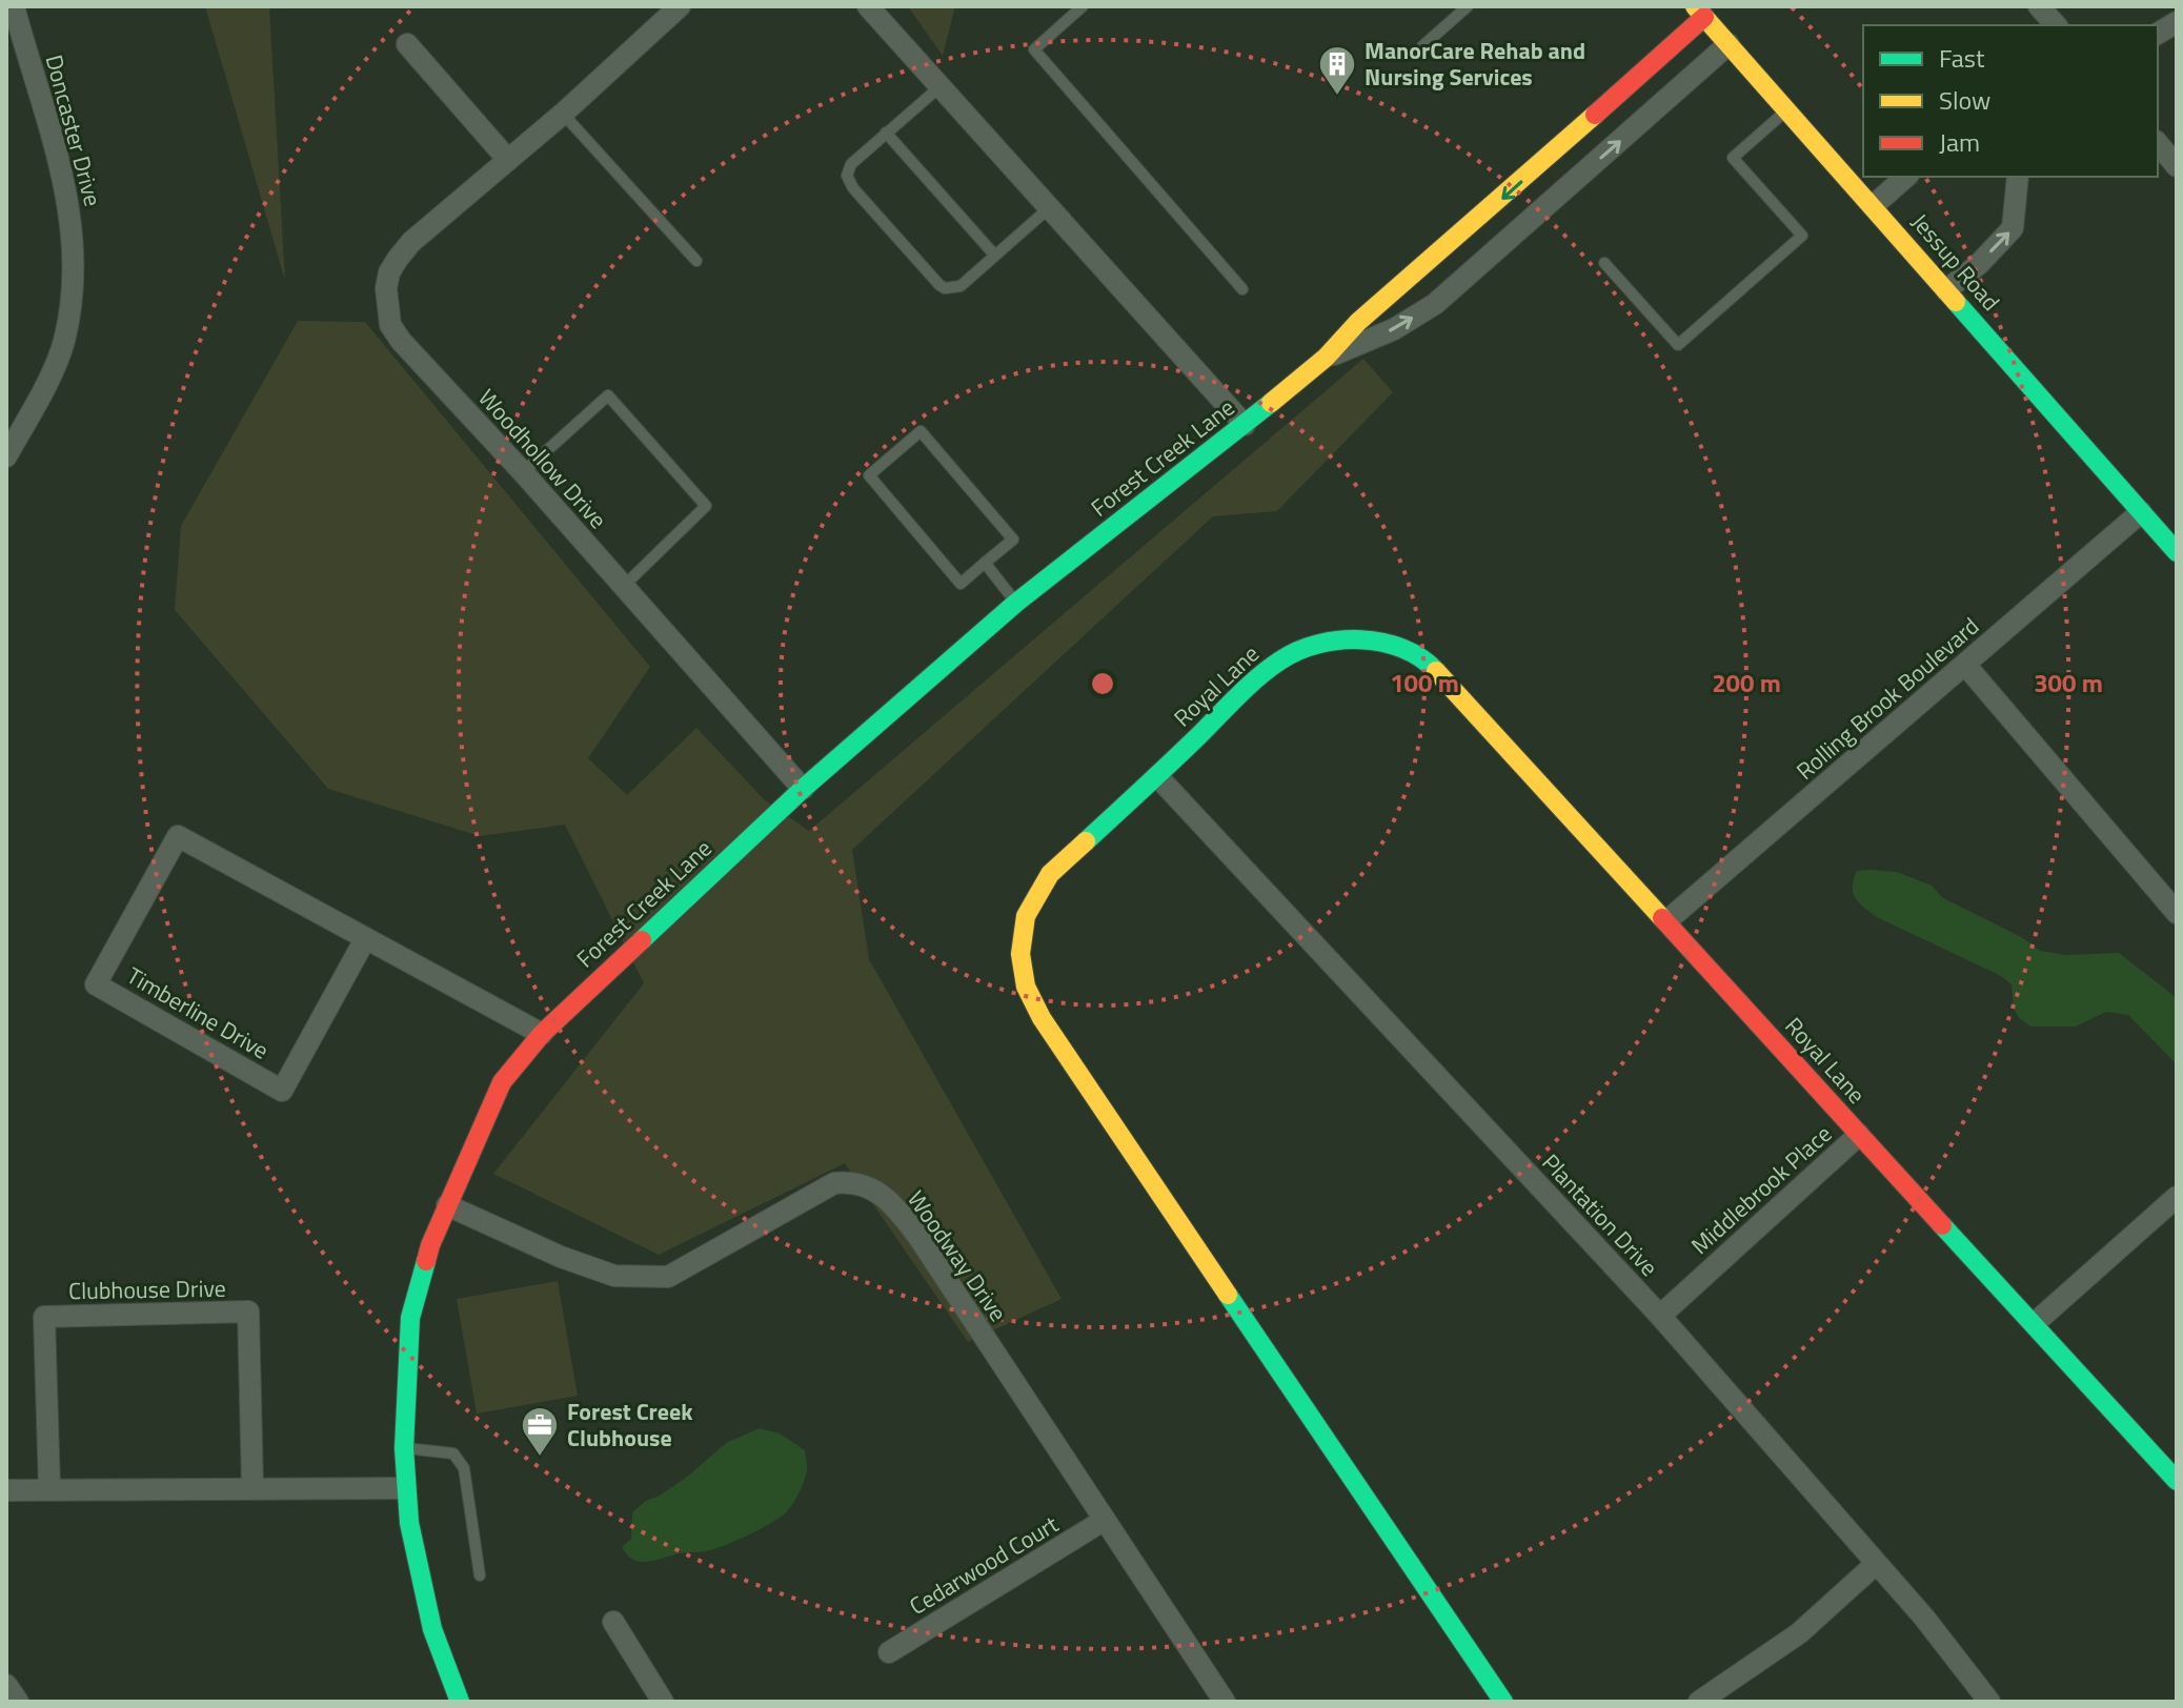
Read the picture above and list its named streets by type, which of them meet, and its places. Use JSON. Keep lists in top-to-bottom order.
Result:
{
  "streets": {
    "street": [
      "Doncaster Drive",
      "Jessup Road",
      "Forest Creek Lane",
      "Woodhollow Drive",
      "Royal Lane",
      "Rolling Brook Boulevard",
      "Timberline Drive",
      "Middlebrook Place",
      "Plantation Drive",
      "Woodway Drive",
      "Clubhouse Drive",
      "Cedarwood Court"
    ]
  },
  "crossings": [
    ["Jessup Road", "Forest Creek Lane"],
    ["Jessup Road", "Rolling Brook Boulevard"],
    ["Forest Creek Lane", "Woodhollow Drive"],
    ["Forest Creek Lane", "Timberline Drive"],
    ["Forest Creek Lane", "Woodway Drive"],
    ["Royal Lane", "Rolling Brook Boulevard"],
    ["Royal Lane", "Middlebrook Place"],
    ["Royal Lane", "Plantation Drive"],
    ["Middlebrook Place", "Plantation Drive"],
    ["Woodway Drive", "Cedarwood Court"]
  ],
  "places": {
    "building": ["ManorCare Rehab and Nursing Services"],
    "office": ["Forest Creek Clubhouse"]
  },
  "legend": ["Fast", "Slow", "Jam"],
  "rings": ["100 m", "200 m", "300 m"]
}
